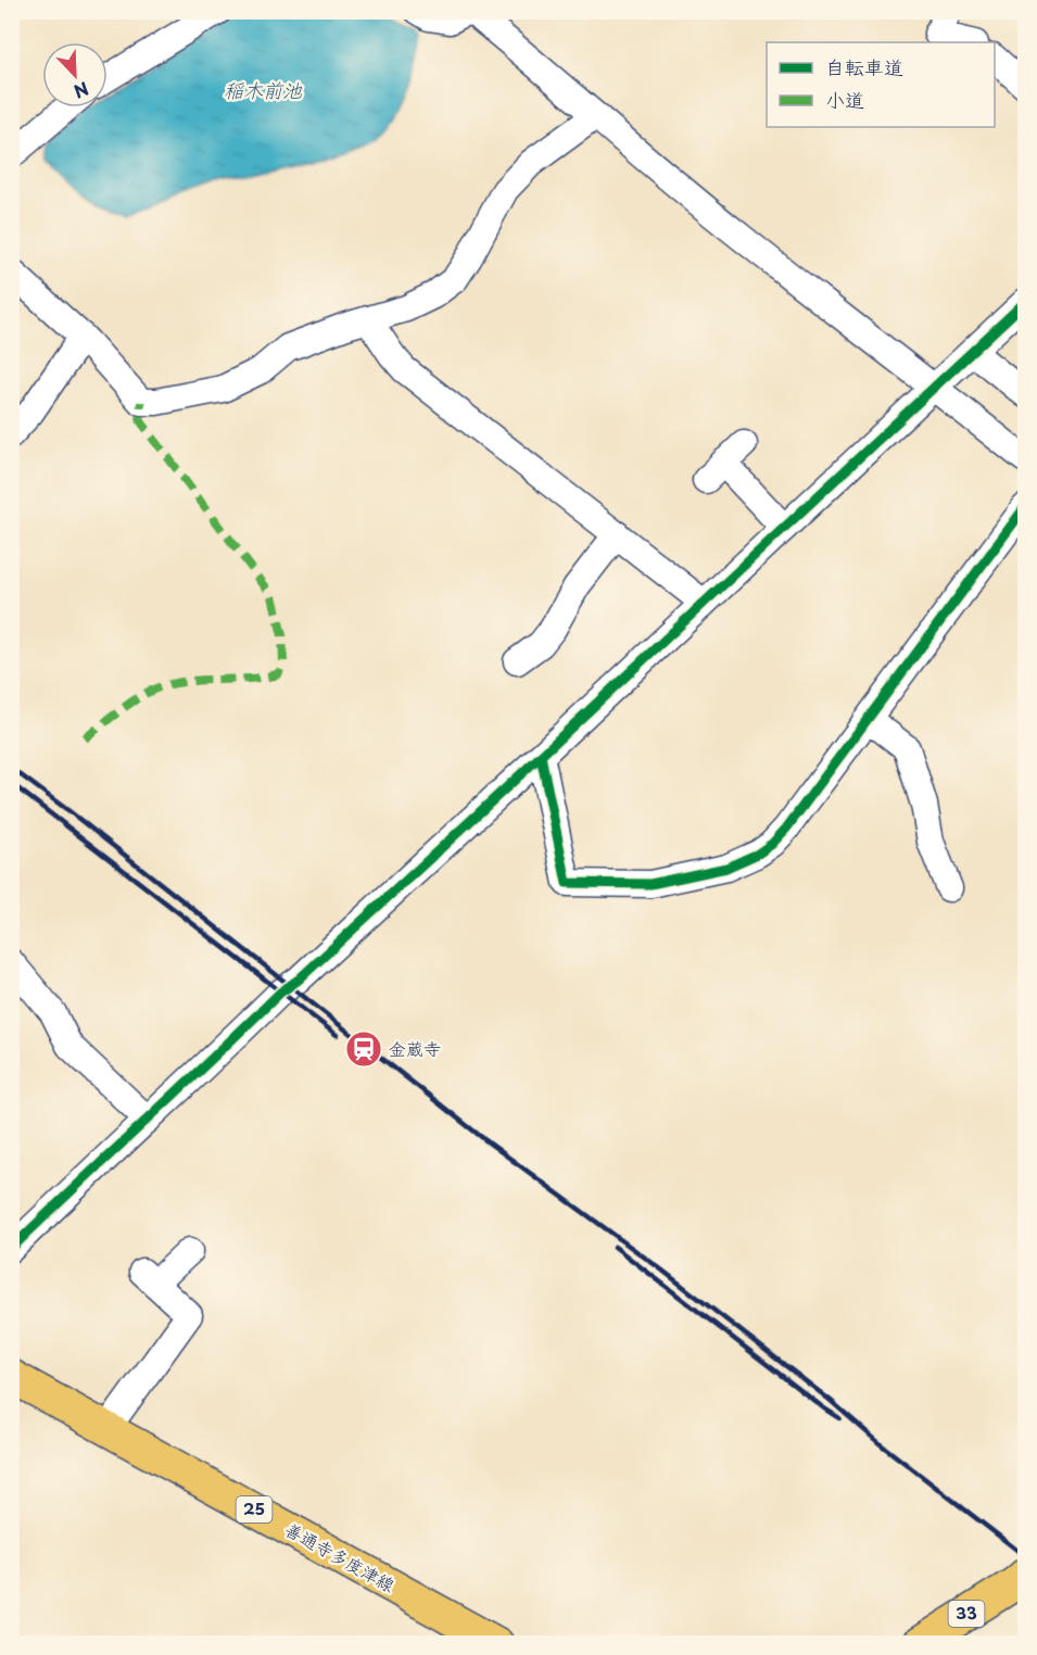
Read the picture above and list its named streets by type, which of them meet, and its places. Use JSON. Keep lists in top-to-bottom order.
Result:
{
  "streets": {
    "main road": ["25", "善通寺多度津線", "33"]
  },
  "water": ["稲木前池"],
  "places": {
    "station": ["金蔵寺"]
  },
  "legend": ["自転車道", "小道"],
  "north": "bottom right"
}
